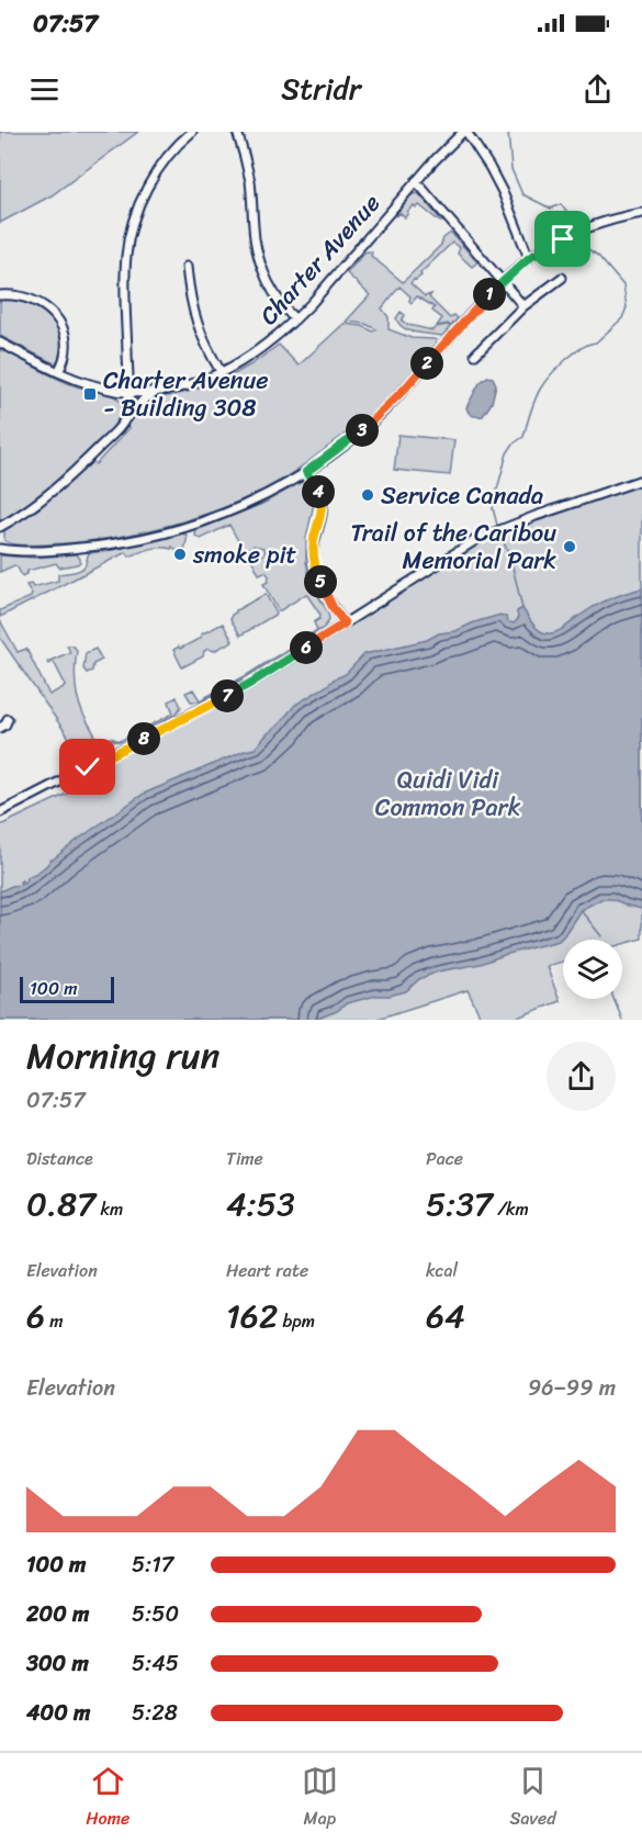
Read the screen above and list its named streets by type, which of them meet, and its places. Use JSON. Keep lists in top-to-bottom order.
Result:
{
  "streets": {
    "street": ["Charter Avenue"]
  },
  "parks": ["Quidi Vidi Common Park"],
  "places": {
    "transit": ["Charter Avenue - Building 308"],
    "other": ["Service Canada", "Trail of the Caribou Memorial Park", "smoke pit"]
  },
  "scale_bar": "100 m",
  "page": {
    "status": "07:57",
    "header": "Stridr",
    "pins": [
      "1",
      "2",
      "3",
      "4",
      "5",
      "6",
      "7",
      "8"
    ],
    "scale": "100 m",
    "heading": ["Morning run", "07:57"],
    "stats": [
      ["Distance", "0.87 km"],
      ["Time", "4:53"],
      ["Pace", "5:37 /km"],
      ["Elevation", "6 m"],
      ["Heart rate", "162 bpm"],
      ["kcal", "64"]
    ],
    "chart": ["Elevation", "96–99 m"],
    "list": [
      {
        "name": "100 m",
        "note": "5:17"
      },
      {
        "name": "200 m",
        "note": "5:50"
      },
      {
        "name": "300 m",
        "note": "5:45"
      },
      {
        "name": "400 m",
        "note": "5:28"
      }
    ],
    "tabs": ["Home", "Map", "Saved"]
  }
}
